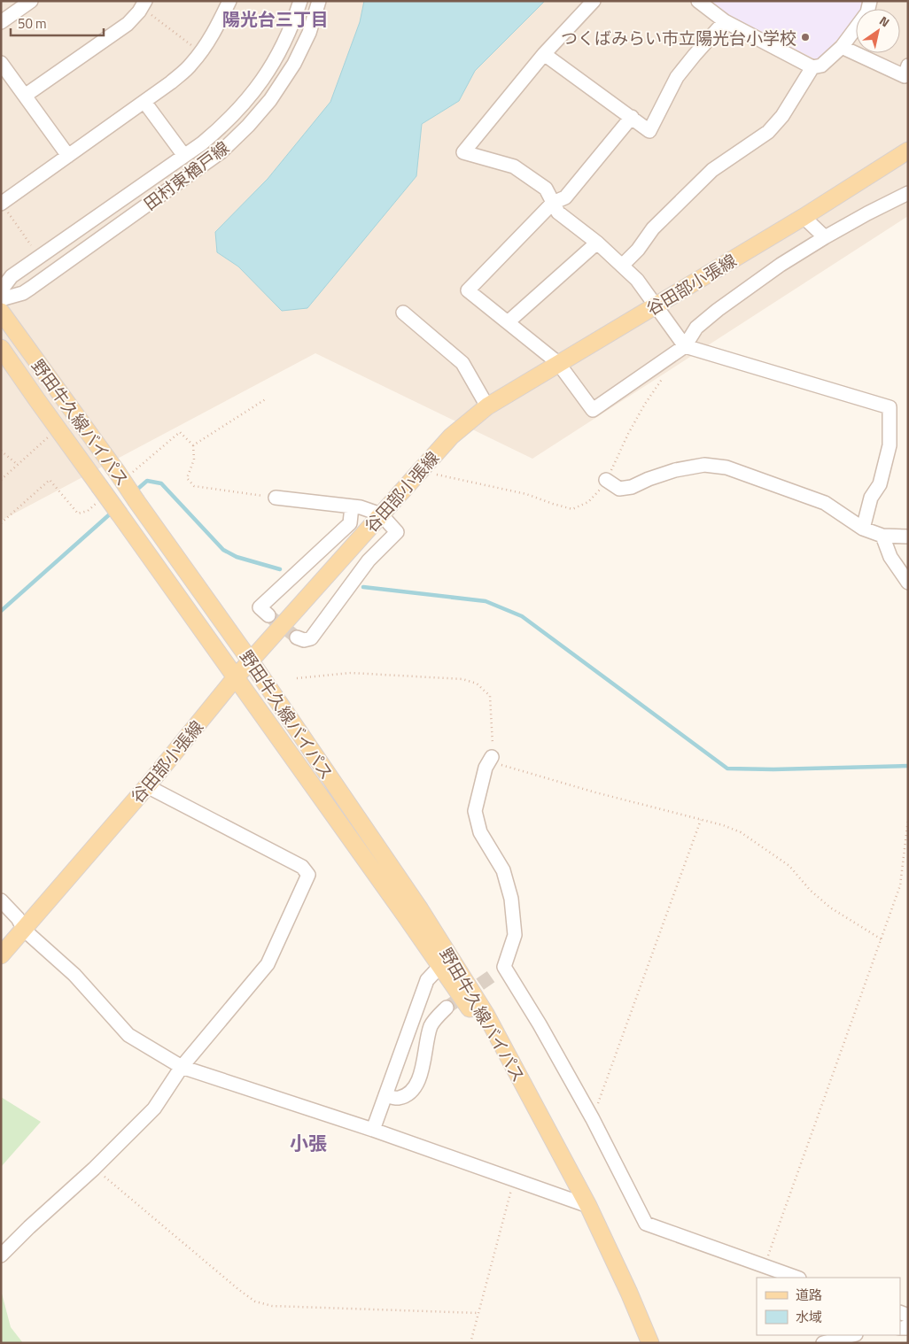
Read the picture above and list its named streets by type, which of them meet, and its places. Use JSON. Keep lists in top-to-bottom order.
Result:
{
  "streets": {
    "main road": ["谷田部小張線", "野田牛久線バイパス"],
    "street": ["田村東楢戸線"]
  },
  "crossings": [
    ["谷田部小張線", "野田牛久線バイパス"]
  ],
  "districts": ["陽光台三丁目", "小張"],
  "places": ["つくばみらい市立陽光台小学校"],
  "legend": ["道路", "水域"],
  "scale_bar": "50 m",
  "north": "top right"
}
